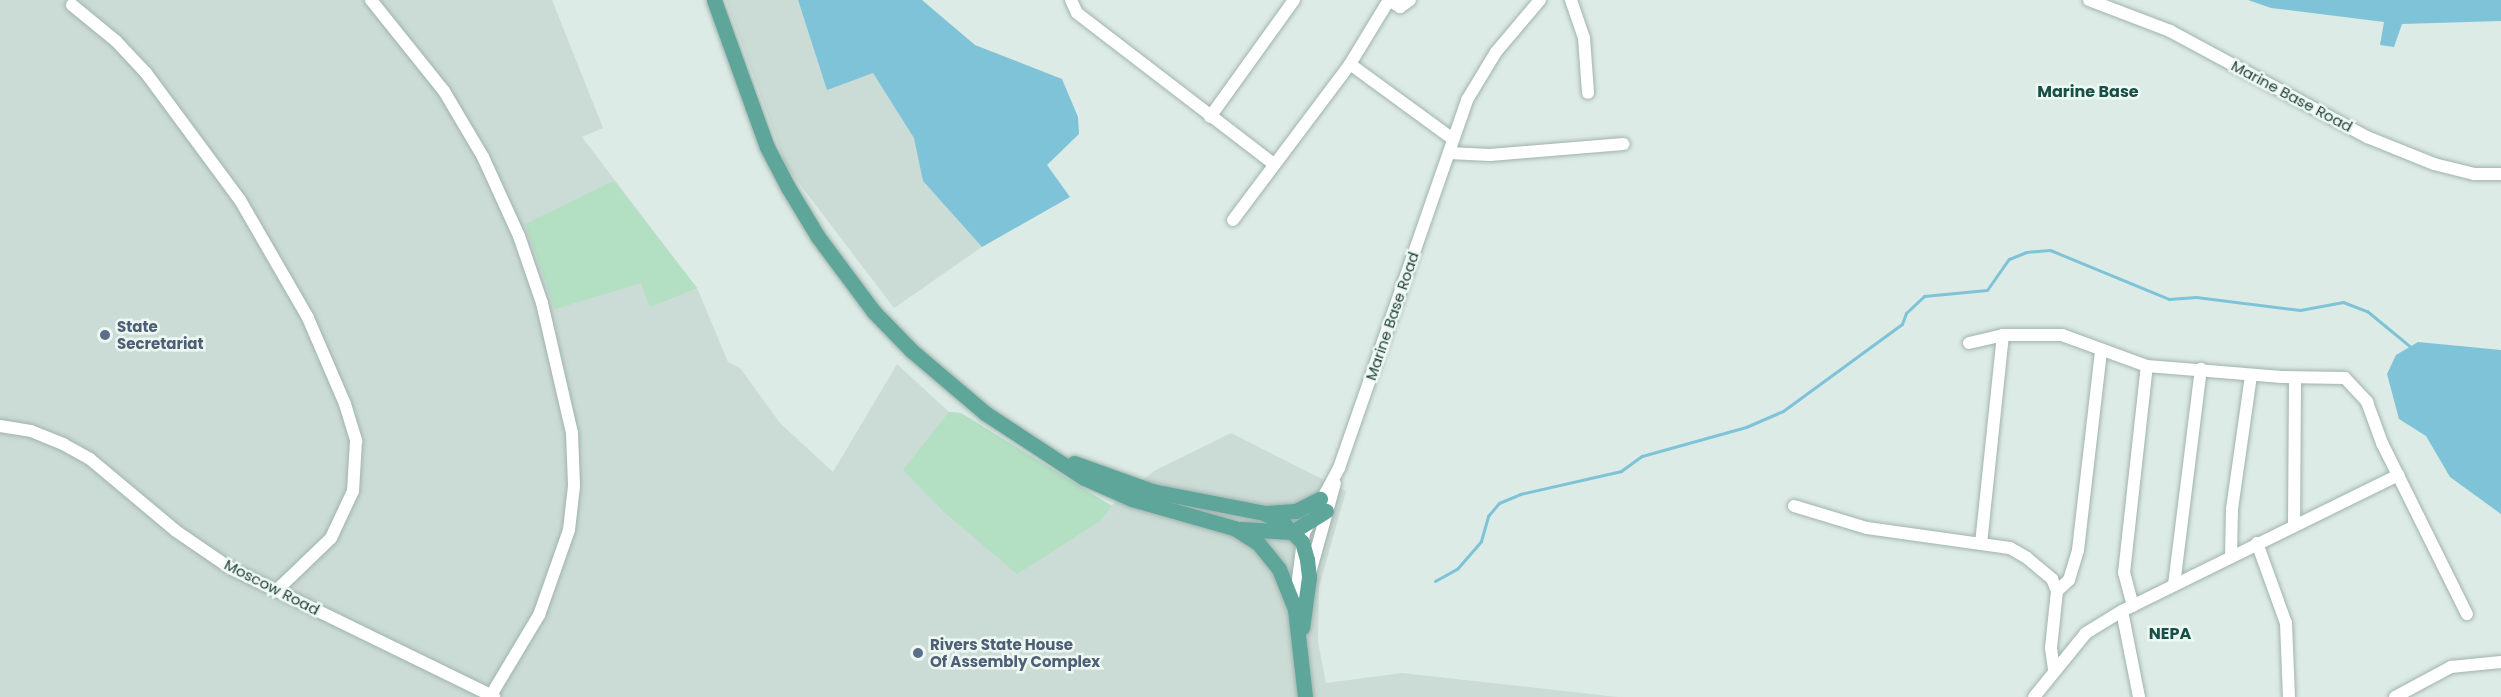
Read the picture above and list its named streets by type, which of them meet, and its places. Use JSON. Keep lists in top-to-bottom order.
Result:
{
  "streets": {
    "street": ["Marine Base Road", "Moscow Road"]
  },
  "districts": ["Marine Base", "NEPA"],
  "places": ["State Secretariat", "Rivers State House Of Assembly Complex"]
}
